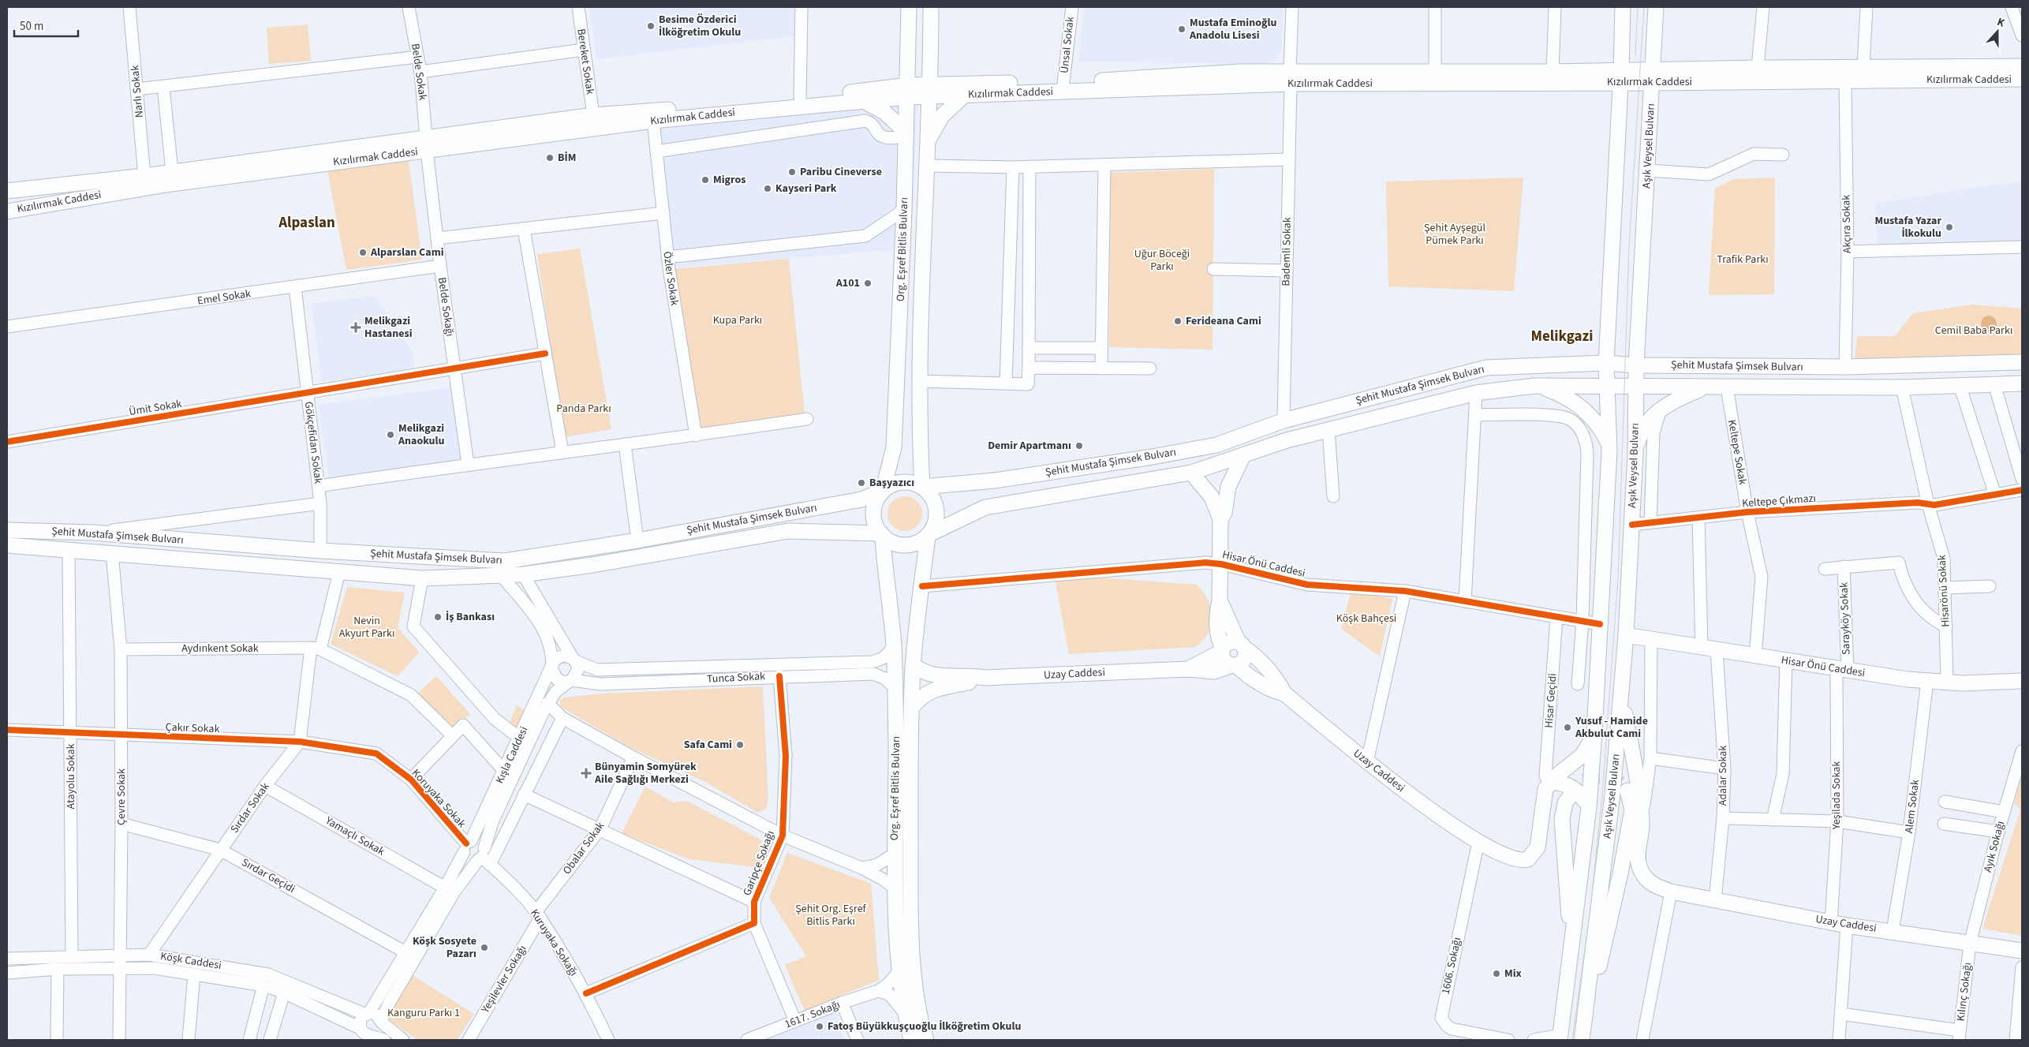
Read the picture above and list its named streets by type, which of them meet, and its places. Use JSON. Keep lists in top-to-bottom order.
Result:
{
  "streets": {
    "main road": [
      "Kızılırmak Caddesi",
      "Aşık Veysel Bulvarı",
      "Org. Eşref Bitlis Bulvarı",
      "Şehit Mustafa Şimsek Bulvarı",
      "Hisar Önü Caddesi",
      "Uzay Caddesi"
    ],
    "street": [
      "Ünsal Sokak",
      "Bereket Sokak",
      "Belde Sokak",
      "Narlı Sokak",
      "Akçıra Sokak",
      "Bademli Sokak",
      "Özler Sokak",
      "Emel Sokak",
      "Belde Sokağı",
      "Ümit Sokak",
      "Gökçefidan Sokak",
      "Keltepe Sokak",
      "Keltepe Çıkmazı",
      "Hisarönü Sokak",
      "Sarayköy Sokak",
      "Aydınkent Sokak",
      "Tunca Sokak",
      "Hisar Geçidi",
      "Çakır Sokak",
      "Kışla Caddesi",
      "Adalar Sokak",
      "Atayolu Sokak",
      "Yeşilada Sokak",
      "Çevre Sokak",
      "Koruyaka Sokak",
      "Alem Sokak",
      "Sırdar Sokak",
      "Yamaçlı Sokak",
      "Ayık Sokağı",
      "Obalar Sokak",
      "Garipçe Sokağı",
      "Sırdar Geçidi",
      "Kuruyaka Sokağı",
      "Köşk Caddesi",
      "1606. Sokağı",
      "Yeşilevler Sokağı",
      "Kılınç Sokağı",
      "1617. Sokağı"
    ]
  },
  "crossings": [
    ["Ünsal Sokak", "Kızılırmak Caddesi"],
    ["Bereket Sokak", "Kızılırmak Caddesi"],
    ["Belde Sokak", "Kızılırmak Caddesi"],
    ["Belde Sokak", "Belde Sokağı"],
    ["Kızılırmak Caddesi", "Narlı Sokak"],
    ["Kızılırmak Caddesi", "Aşık Veysel Bulvarı"],
    ["Kızılırmak Caddesi", "Akçıra Sokak"],
    ["Kızılırmak Caddesi", "Org. Eşref Bitlis Bulvarı"],
    ["Kızılırmak Caddesi", "Bademli Sokak"],
    ["Kızılırmak Caddesi", "Özler Sokak"],
    ["Kızılırmak Caddesi", "Belde Sokağı"],
    ["Aşık Veysel Bulvarı", "Şehit Mustafa Şimsek Bulvarı"],
    ["Aşık Veysel Bulvarı", "Keltepe Çıkmazı"],
    ["Aşık Veysel Bulvarı", "Hisar Önü Caddesi"],
    ["Aşık Veysel Bulvarı", "Uzay Caddesi"],
    ["Akçıra Sokak", "Şehit Mustafa Şimsek Bulvarı"],
    ["Org. Eşref Bitlis Bulvarı", "Şehit Mustafa Şimsek Bulvarı"],
    ["Org. Eşref Bitlis Bulvarı", "Hisar Önü Caddesi"],
    ["Org. Eşref Bitlis Bulvarı", "Uzay Caddesi"],
    ["Org. Eşref Bitlis Bulvarı", "Tunca Sokak"],
    ["Org. Eşref Bitlis Bulvarı", "1617. Sokağı"],
    ["Bademli Sokak", "Şehit Mustafa Şimsek Bulvarı"],
    ["Emel Sokak", "Belde Sokağı"],
    ["Emel Sokak", "Gökçefidan Sokak"],
    ["Belde Sokağı", "Ümit Sokak"],
    ["Şehit Mustafa Şimsek Bulvarı", "Gökçefidan Sokak"],
    ["Şehit Mustafa Şimsek Bulvarı", "Keltepe Sokak"],
    ["Şehit Mustafa Şimsek Bulvarı", "Hisarönü Sokak"],
    ["Şehit Mustafa Şimsek Bulvarı", "Atayolu Sokak"],
    ["Şehit Mustafa Şimsek Bulvarı", "Çevre Sokak"],
    ["Ümit Sokak", "Gökçefidan Sokak"],
    ["Keltepe Sokak", "Keltepe Çıkmazı"],
    ["Keltepe Sokak", "Hisar Önü Caddesi"],
    ["Keltepe Çıkmazı", "Hisarönü Sokak"],
    ["Hisar Önü Caddesi", "Hisarönü Sokak"],
    ["Hisar Önü Caddesi", "Sarayköy Sokak"],
    ["Hisar Önü Caddesi", "Hisar Geçidi"],
    ["Hisar Önü Caddesi", "Adalar Sokak"],
    ["Hisar Önü Caddesi", "Yeşilada Sokak"],
    ["Hisar Önü Caddesi", "Alem Sokak"],
    ["Sarayköy Sokak", "Yeşilada Sokak"],
    ["Aydınkent Sokak", "Çevre Sokak"],
    ["Uzay Caddesi", "Hisar Geçidi"],
    ["Uzay Caddesi", "Adalar Sokak"],
    ["Uzay Caddesi", "Yeşilada Sokak"],
    ["Uzay Caddesi", "Alem Sokak"],
    ["Uzay Caddesi", "Ayık Sokağı"],
    ["Uzay Caddesi", "1606. Sokağı"],
    ["Uzay Caddesi", "Kılınç Sokağı"],
    ["Tunca Sokak", "Kışla Caddesi"],
    ["Tunca Sokak", "Garipçe Sokağı"],
    ["Çakır Sokak", "Atayolu Sokak"],
    ["Çakır Sokak", "Çevre Sokak"],
    ["Çakır Sokak", "Koruyaka Sokak"],
    ["Çakır Sokak", "Sırdar Sokak"],
    ["Kışla Caddesi", "Koruyaka Sokak"],
    ["Kışla Caddesi", "Yamaçlı Sokak"],
    ["Kışla Caddesi", "Sırdar Geçidi"],
    ["Kışla Caddesi", "Kuruyaka Sokağı"],
    ["Kışla Caddesi", "Köşk Caddesi"],
    ["Atayolu Sokak", "Köşk Caddesi"],
    ["Çevre Sokak", "Sırdar Geçidi"],
    ["Çevre Sokak", "Köşk Caddesi"],
    ["Sırdar Sokak", "Yamaçlı Sokak"],
    ["Sırdar Sokak", "Sırdar Geçidi"],
    ["Sırdar Sokak", "Köşk Caddesi"],
    ["Ayık Sokağı", "Kılınç Sokağı"],
    ["Obalar Sokak", "Kuruyaka Sokağı"],
    ["Obalar Sokak", "Yeşilevler Sokağı"],
    ["Kuruyaka Sokağı", "Yeşilevler Sokağı"]
  ],
  "districts": ["Alpaslan", "Melikgazi"],
  "parks": [
    "Şehit Ayşegül Pümek Parkı",
    "Uğur Böceği Parkı",
    "Trafik Parkı",
    "Kupa Parkı",
    "Cemil Baba Parkı",
    "Panda Parkı",
    "Köşk Bahçesi",
    "Nevin Akyurt Parkı",
    "Şehit Org. Eşref Bitlis Parkı",
    "Kanguru Parkı 1"
  ],
  "places": {
    "other": [
      "Besime Özderici İlköğretim Okulu",
      "Mustafa Eminoğlu Anadolu Lisesi",
      "BİM",
      "Paribu Cineverse",
      "Migros",
      "Kayseri Park",
      "Mustafa Yazar İlkokulu",
      "Alparslan Cami",
      "A101",
      "Ferideana Cami",
      "Melikgazi Anaokulu",
      "Demir Apartmanı",
      "Başyazıcı",
      "İş Bankası",
      "Yusuf - Hamide Akbulut Cami",
      "Safa Cami",
      "Köşk Sosyete Pazarı",
      "Mix",
      "Fatoş Büyükkuşçuoğlu İlköğretim Okulu"
    ],
    "health": ["Melikgazi Hastanesi", "Bünyamin Somyürek Aile Sağlığı Merkezi"]
  },
  "scale_bar": "50 m",
  "north": "top"
}
